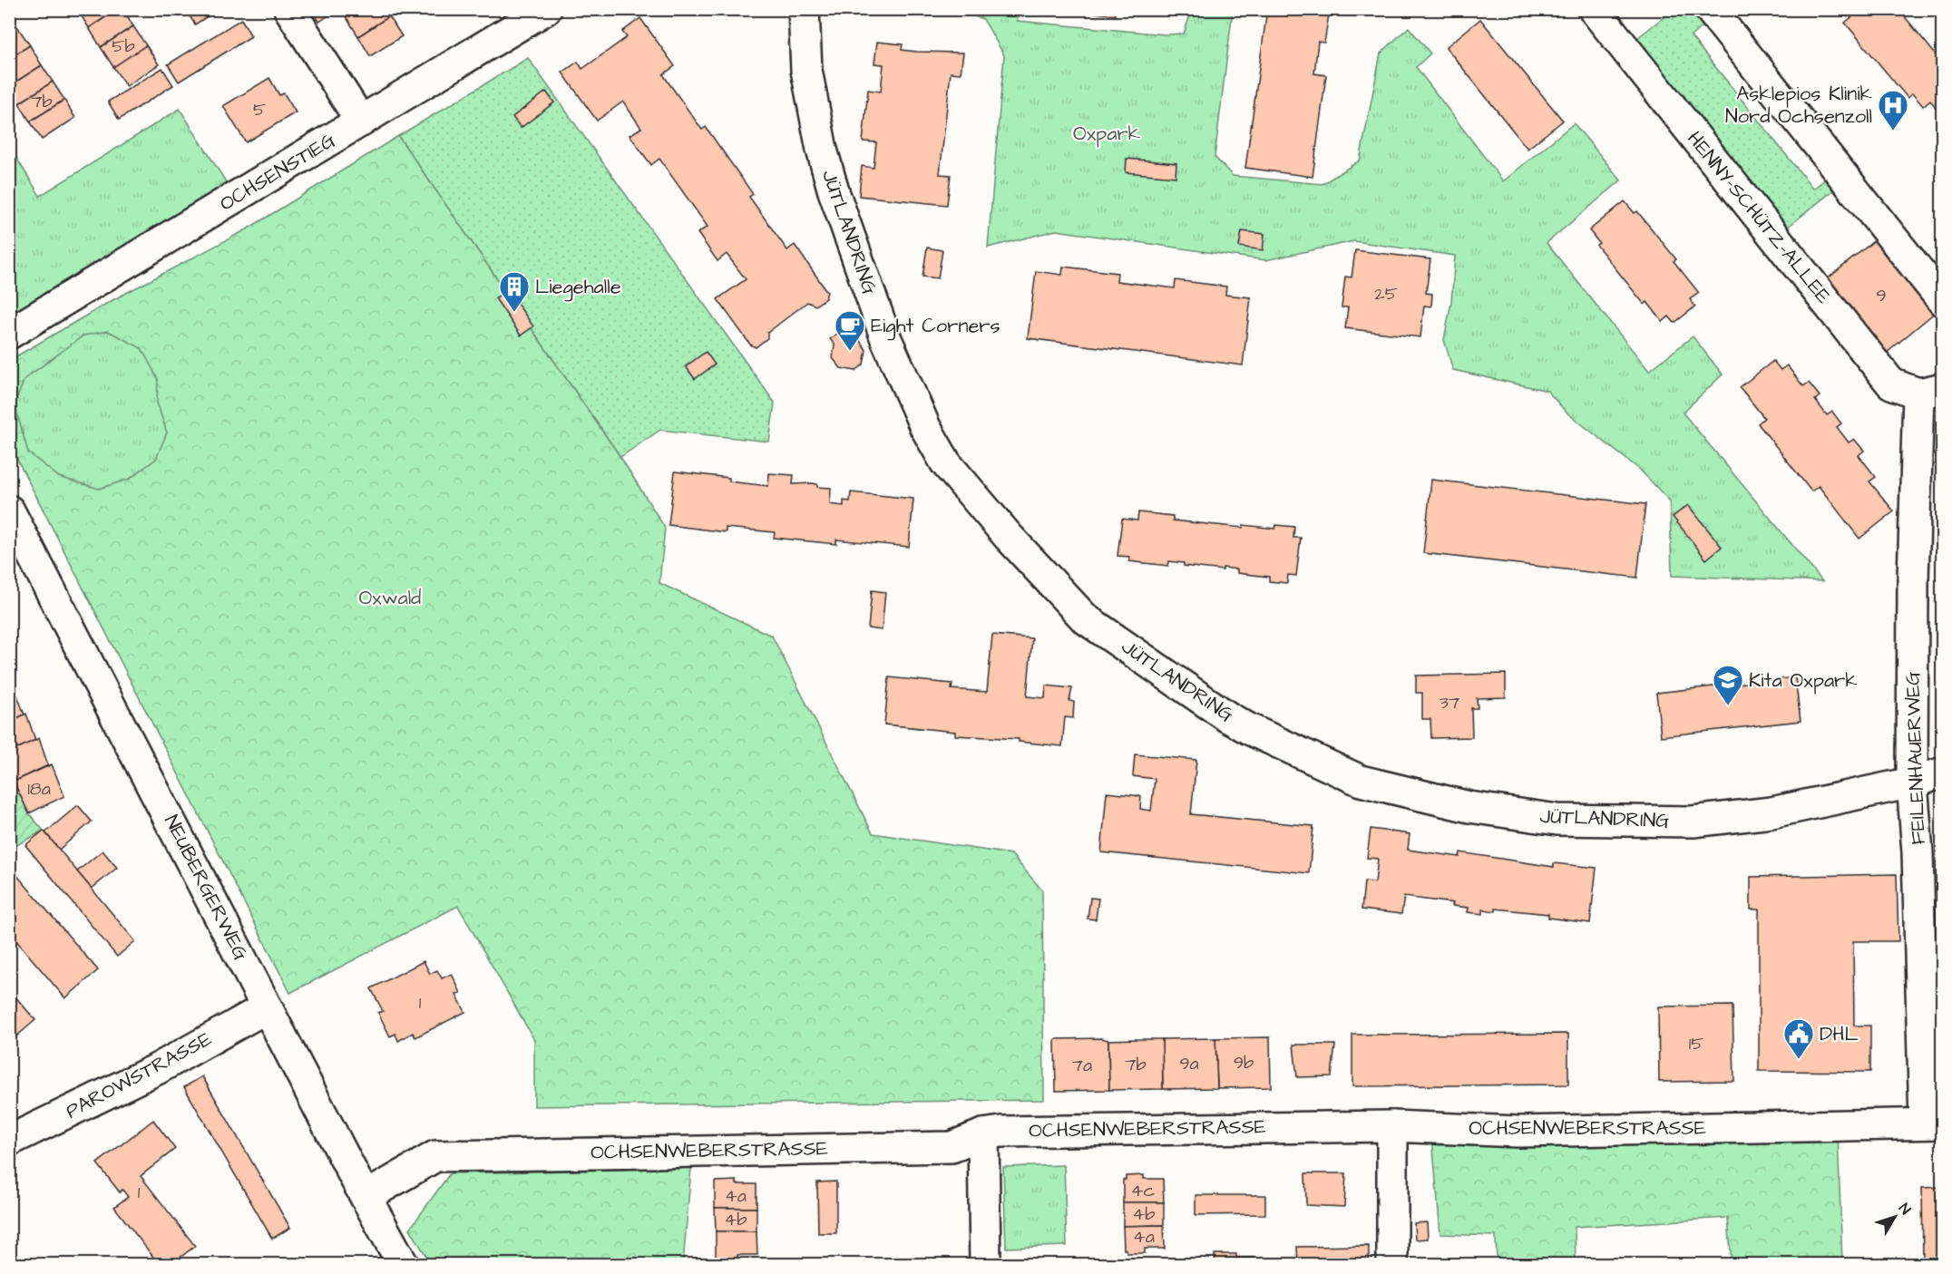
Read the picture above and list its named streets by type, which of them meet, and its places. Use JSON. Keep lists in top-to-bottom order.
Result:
{
  "streets": {
    "street": [
      "OCHSENSTIEG",
      "HENNY-SCHÜTZ-ALLEE",
      "JÜTLANDRING",
      "FEILENHAUERWEG",
      "NEUBERGERWEG",
      "PAROWSTRASSE",
      "OCHSENWEBERSTRASSE"
    ]
  },
  "crossings": [
    ["HENNY-SCHÜTZ-ALLEE", "FEILENHAUERWEG"],
    ["JÜTLANDRING", "FEILENHAUERWEG"],
    ["FEILENHAUERWEG", "OCHSENWEBERSTRASSE"],
    ["NEUBERGERWEG", "PAROWSTRASSE"],
    ["NEUBERGERWEG", "OCHSENWEBERSTRASSE"]
  ],
  "parks": ["Oxpark", "Oxwald"],
  "places": {
    "hospital": ["Asklepios Klinik Nord Ochsenzoll"],
    "building": ["Liegehalle"],
    "cafe": ["Eight Corners"],
    "school or university": ["Kita Oxpark"],
    "public building": ["DHL"]
  },
  "house_numbers": [
    "5b",
    "7b",
    "5",
    "25",
    "9",
    "37",
    "18a",
    "1",
    "15",
    "9b",
    "9a",
    "7b",
    "7a",
    "4c",
    "1",
    "4a",
    "4b",
    "4b",
    "4a"
  ],
  "north": "top right"
}
